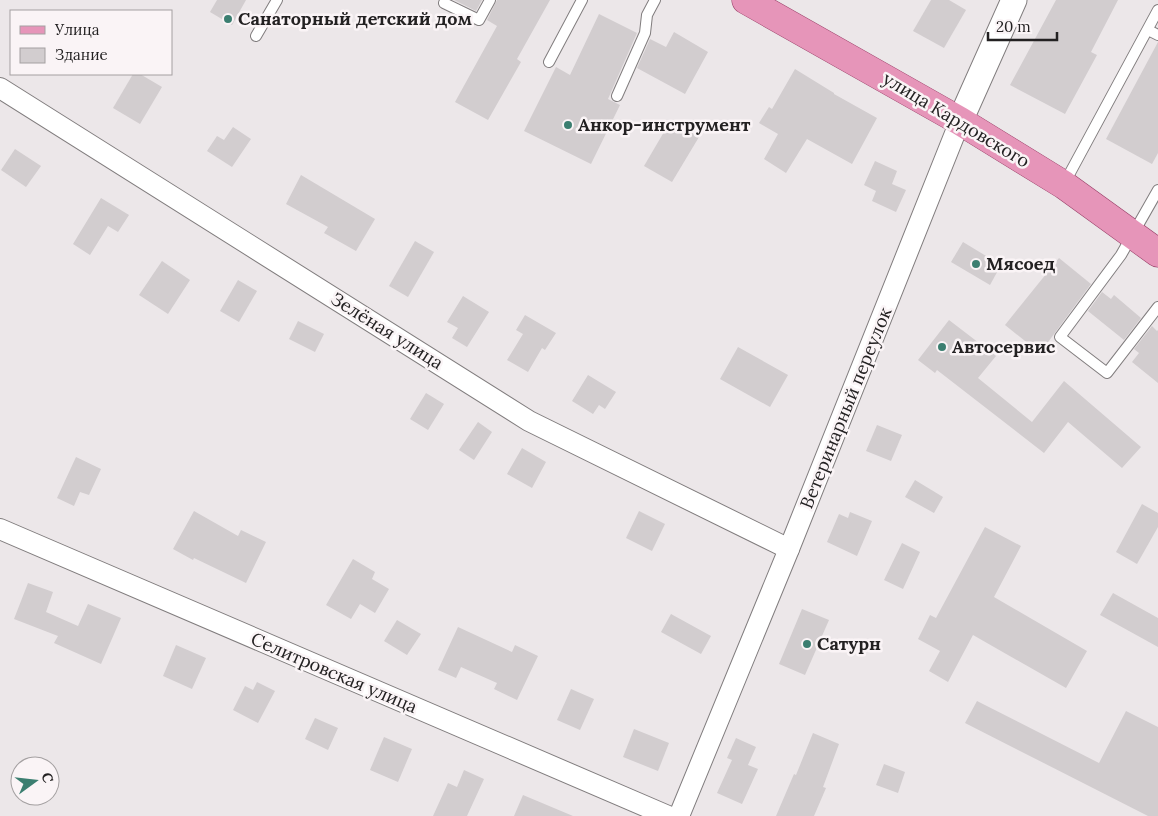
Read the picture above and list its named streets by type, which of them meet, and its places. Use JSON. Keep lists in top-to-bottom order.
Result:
{
  "streets": {
    "main road": ["улица Кардовского"],
    "street": ["Зелёная улица", "Ветеринарный переулок", "Селитровская улица"]
  },
  "crossings": [
    ["улица Кардовского", "Ветеринарный переулок"],
    ["Зелёная улица", "Ветеринарный переулок"]
  ],
  "places": [
    "Санаторный детский дом",
    "Анкор-инструмент",
    "Мясоед",
    "Автосервис",
    "Сатурн"
  ],
  "legend": ["Улица", "Здание"],
  "scale_bar": "20 m",
  "north": "right"
}
